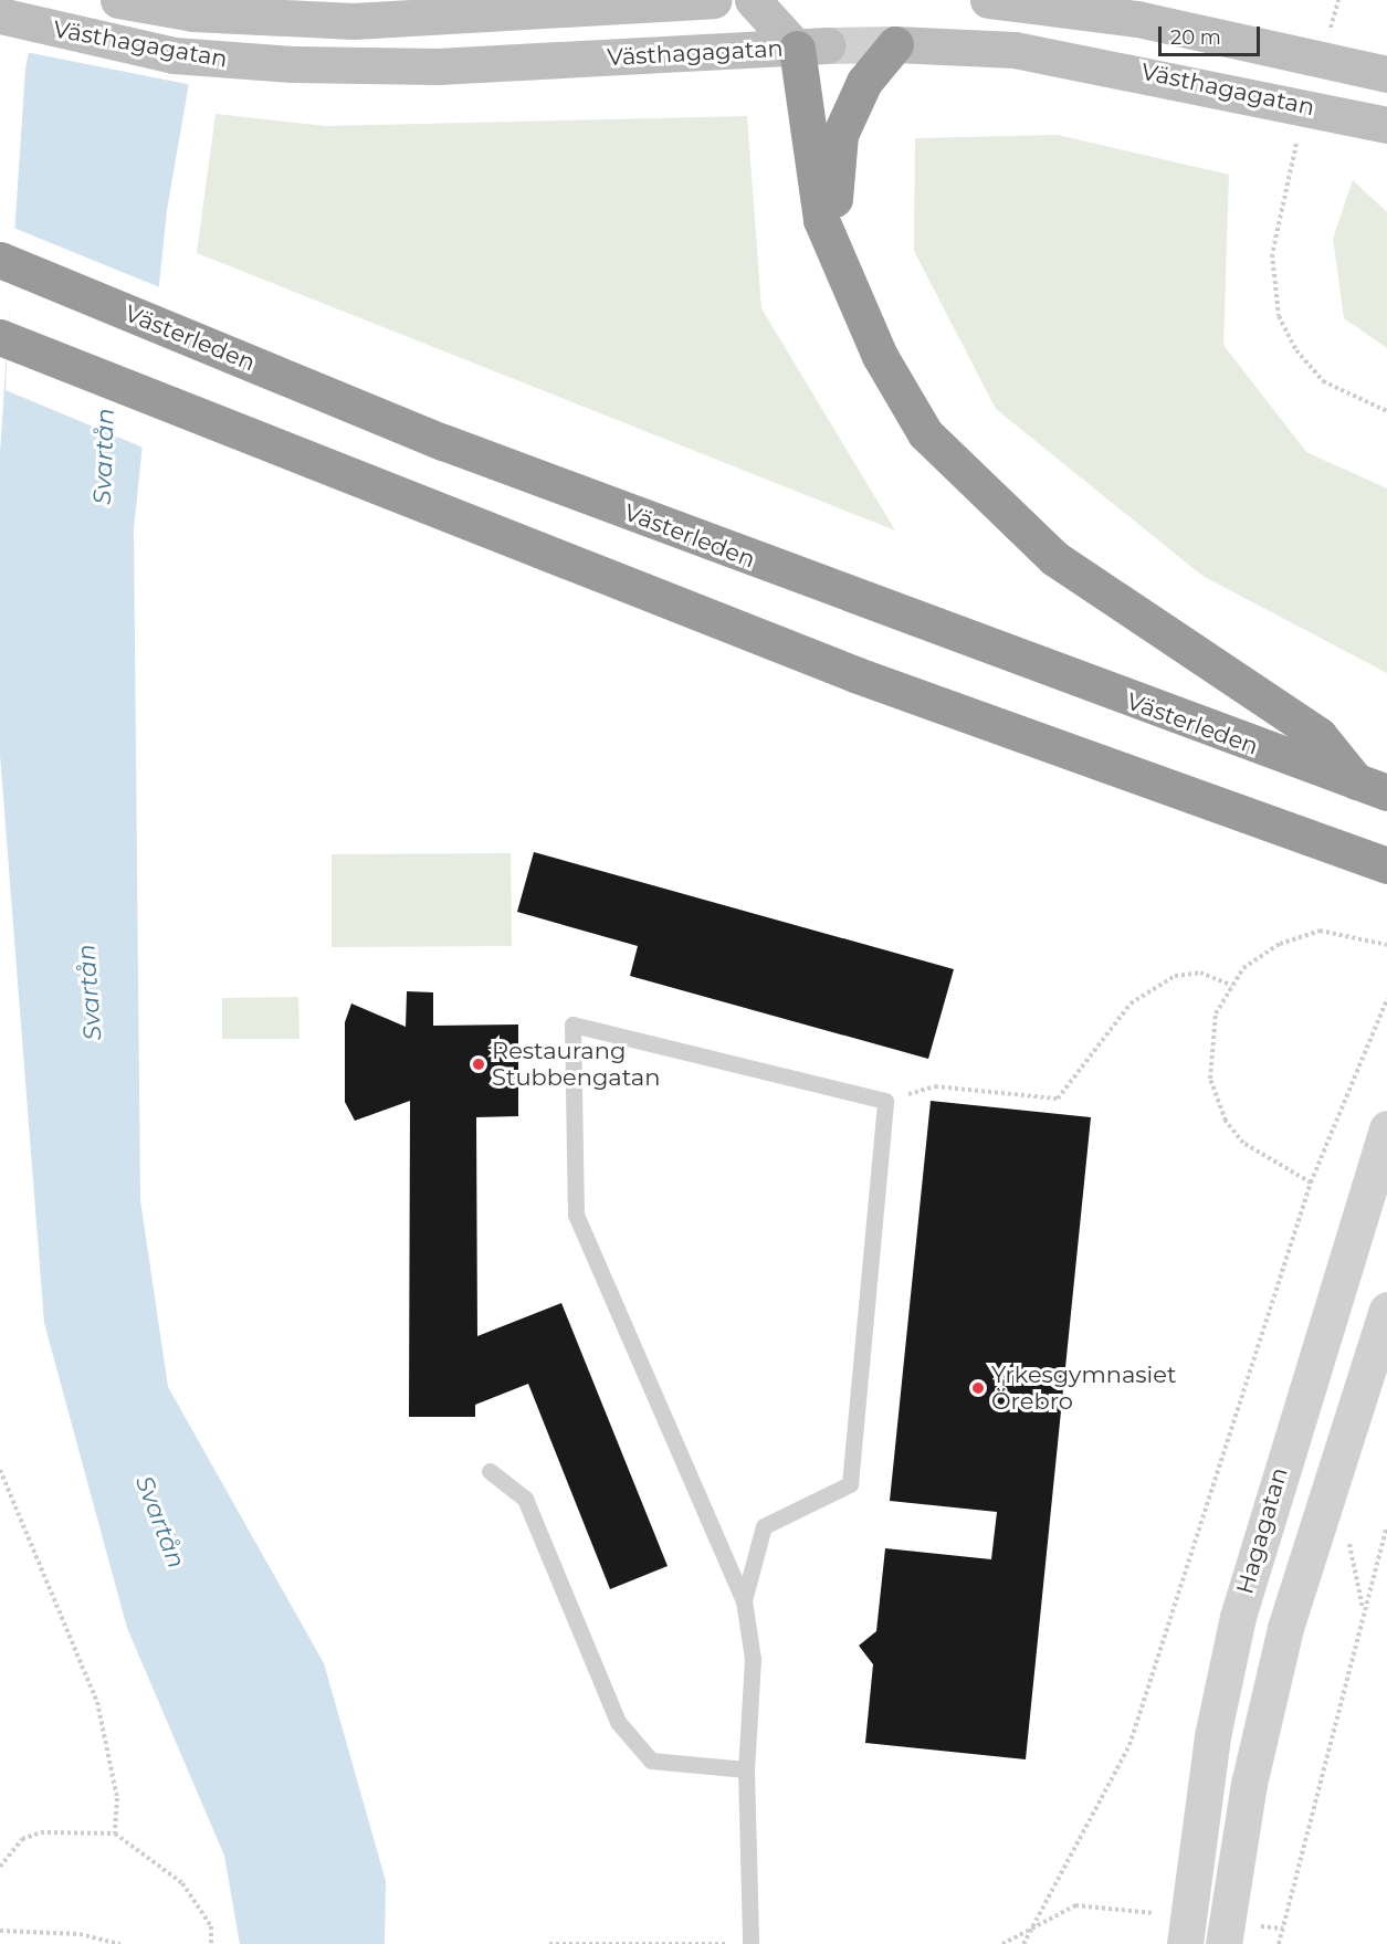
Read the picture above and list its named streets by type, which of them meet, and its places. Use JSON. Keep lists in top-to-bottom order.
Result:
{
  "streets": {
    "highway": ["Västerleden"],
    "main road": ["Västhagagatan"],
    "street": ["Hagagatan"]
  },
  "water": ["Svartån"],
  "places": ["Restaurang Stubbengatan", "Yrkesgymnasiet Örebro"],
  "scale_bar": "20 m"
}
